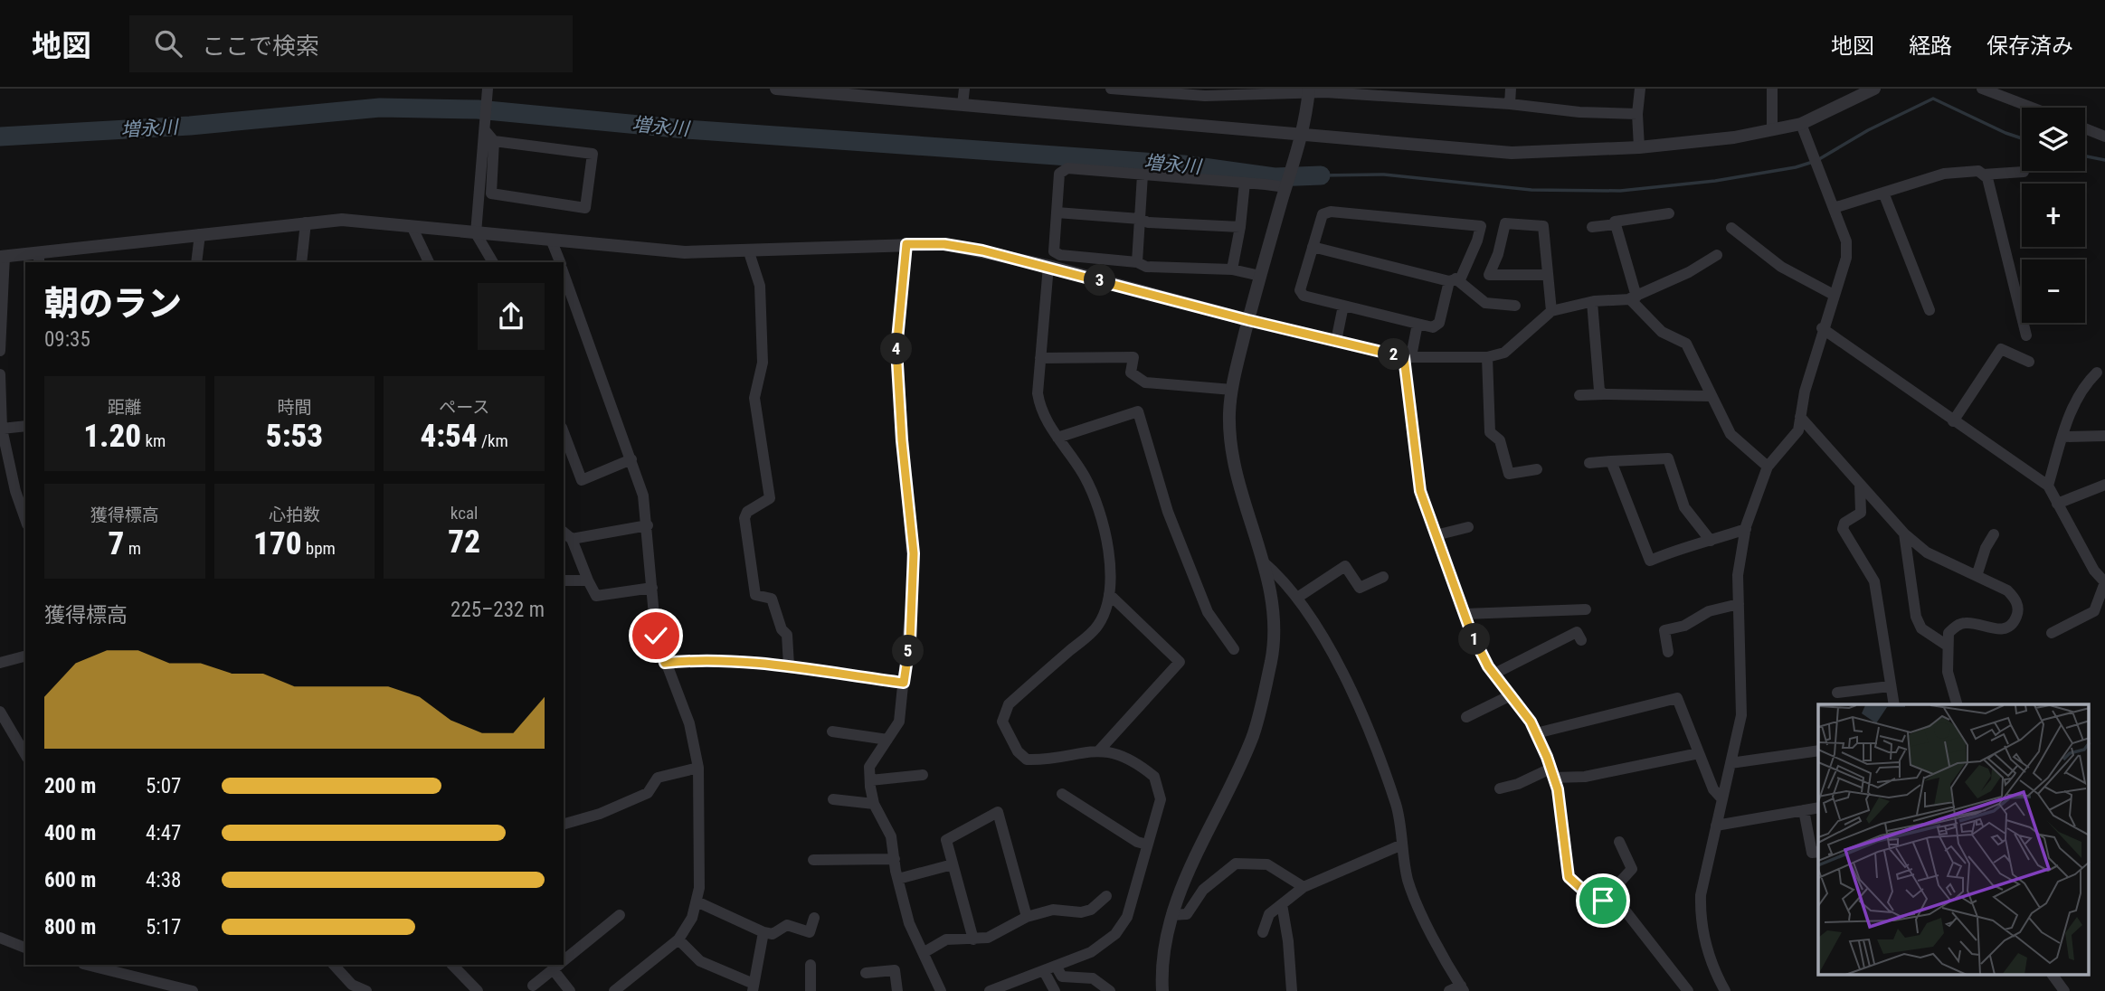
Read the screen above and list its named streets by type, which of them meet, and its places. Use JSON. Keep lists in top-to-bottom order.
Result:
{
  "water": ["増永川"],
  "page": {
    "header": "地図",
    "search": "ここで検索",
    "nav": ["地図", "経路", "保存済み"],
    "map_buttons": ["+", "−"],
    "heading": ["朝のラン", "09:35"],
    "pins": [
      "3",
      "4",
      "2",
      "1",
      "5"
    ],
    "stats": [
      ["距離", "1.20 km"],
      ["時間", "5:53"],
      ["ペース", "4:54 /km"],
      ["獲得標高", "7 m"],
      ["心拍数", "170 bpm"],
      ["kcal", "72"]
    ],
    "chart": ["獲得標高", "225–232 m"],
    "list": [
      {
        "name": "200 m",
        "note": "5:07"
      },
      {
        "name": "400 m",
        "note": "4:47"
      },
      {
        "name": "600 m",
        "note": "4:38"
      },
      {
        "name": "800 m",
        "note": "5:17"
      }
    ]
  }
}
